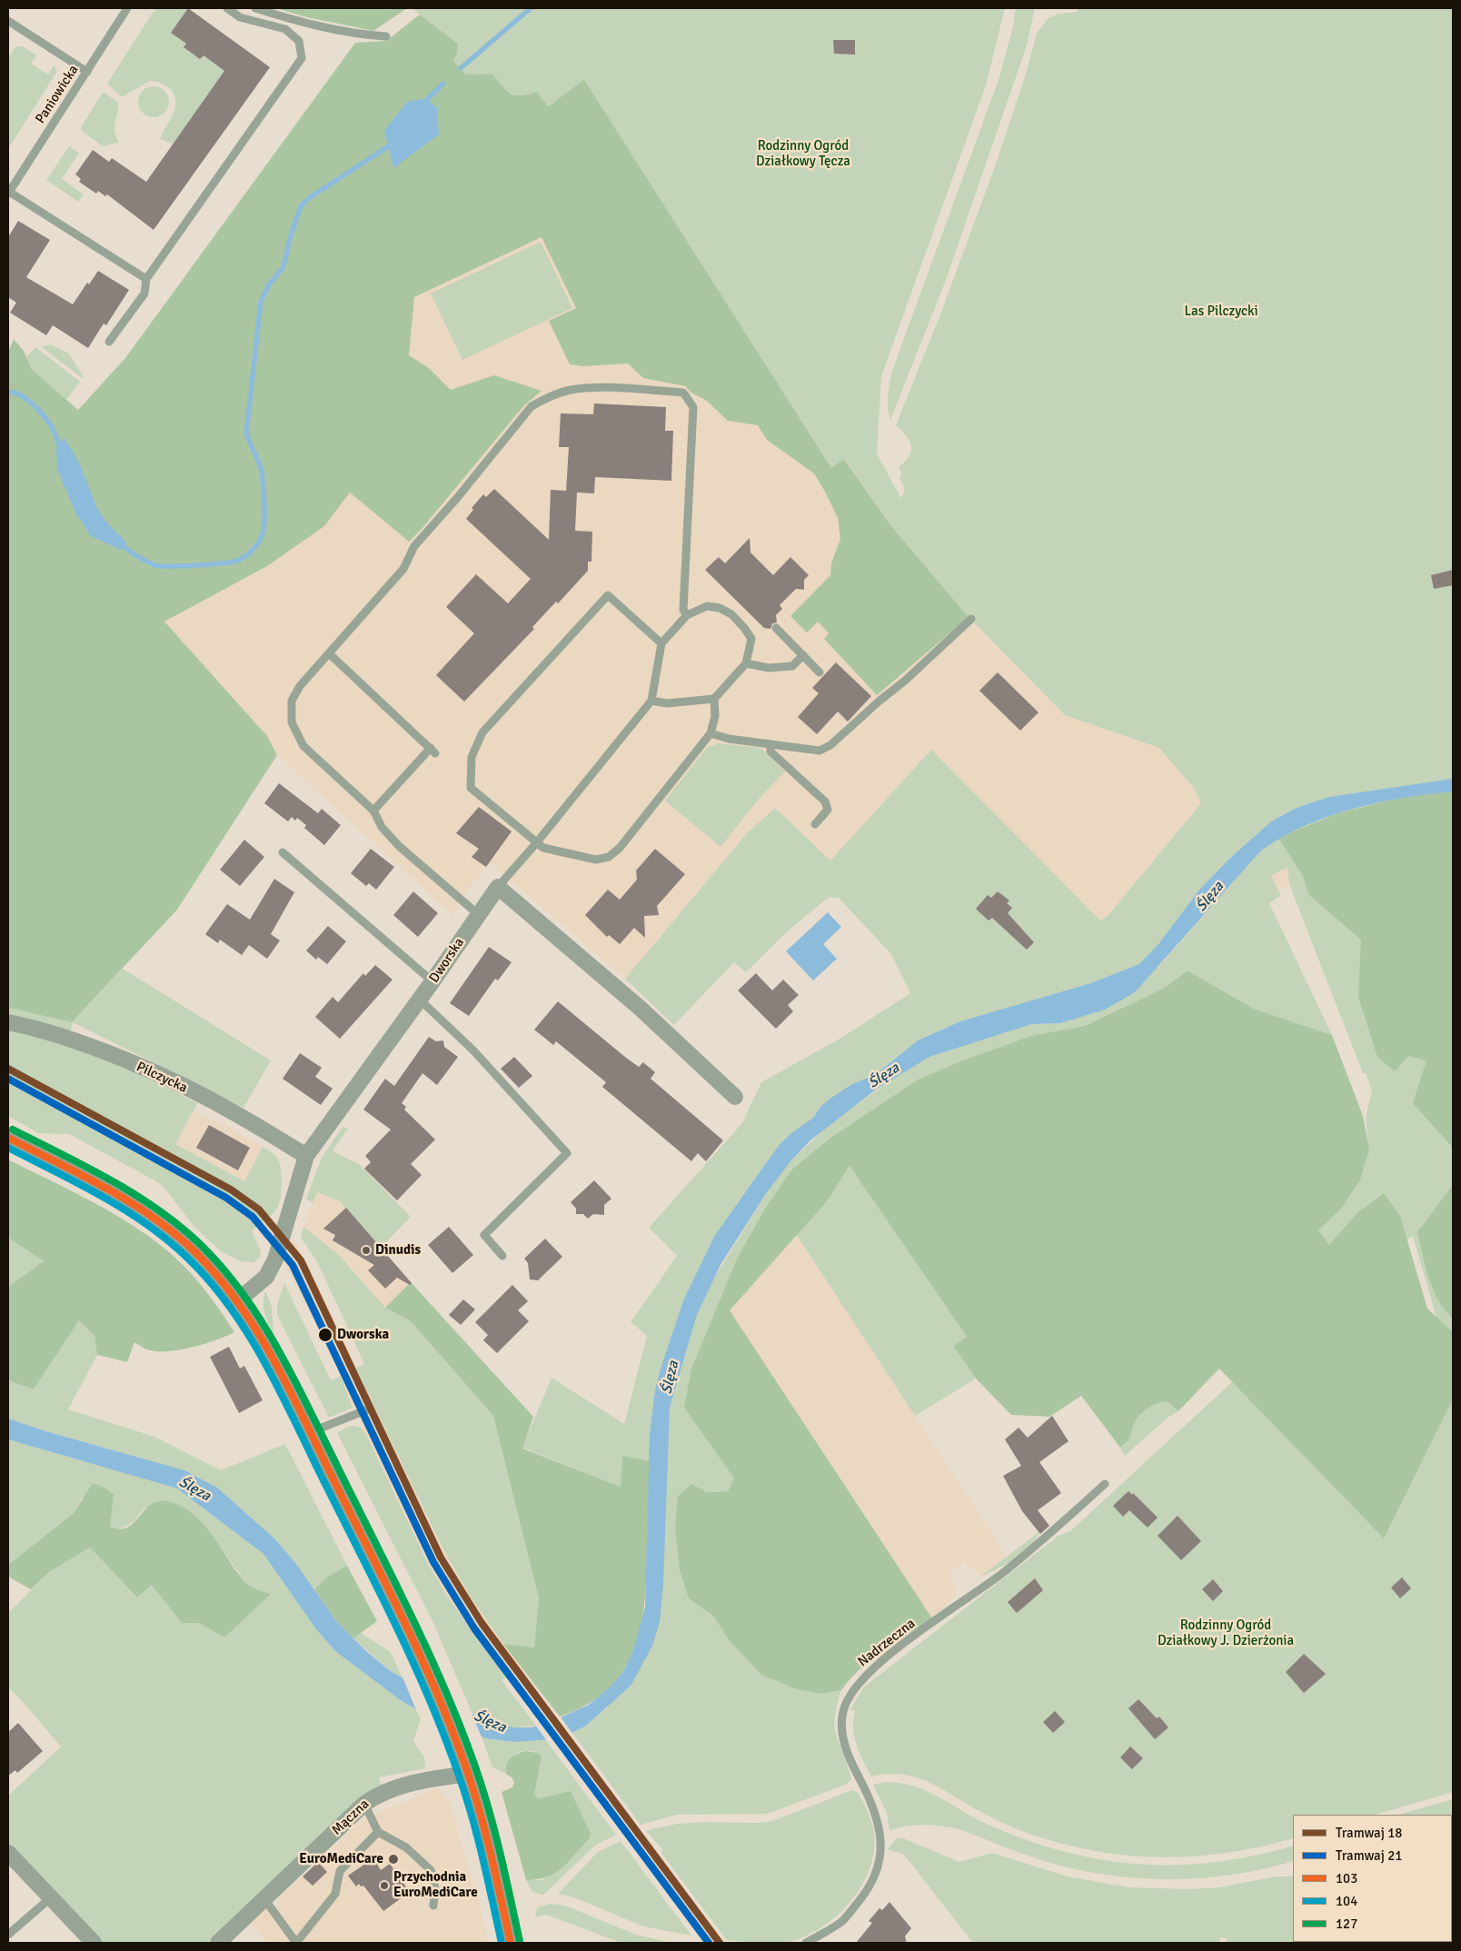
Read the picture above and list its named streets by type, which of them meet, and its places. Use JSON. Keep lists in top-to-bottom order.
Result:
{
  "streets": {
    "street": ["Dworska", "Pilczycka", "Mączna"],
    "lane": ["Paniowicka", "Nadrzeczna"]
  },
  "crossings": [
    ["Dworska", "Pilczycka"]
  ],
  "water": ["Ślęza"],
  "parks": ["Rodzinny Ogród Działkowy Tęcza", "Las Pilczycki", "Rodzinny Ogród Działkowy J. Dzierżonia"],
  "places": [
    "Dinudis",
    "Dworska",
    "EuroMediCare",
    "Przychodnia EuroMediCare"
  ],
  "lines": [
    "tram line 18",
    "tram line 21",
    "transit line 127",
    "transit line 103",
    "transit line 104"
  ],
  "legend": [
    "Tramwaj 18",
    "Tramwaj 21",
    "103",
    "104",
    "127"
  ]
}
